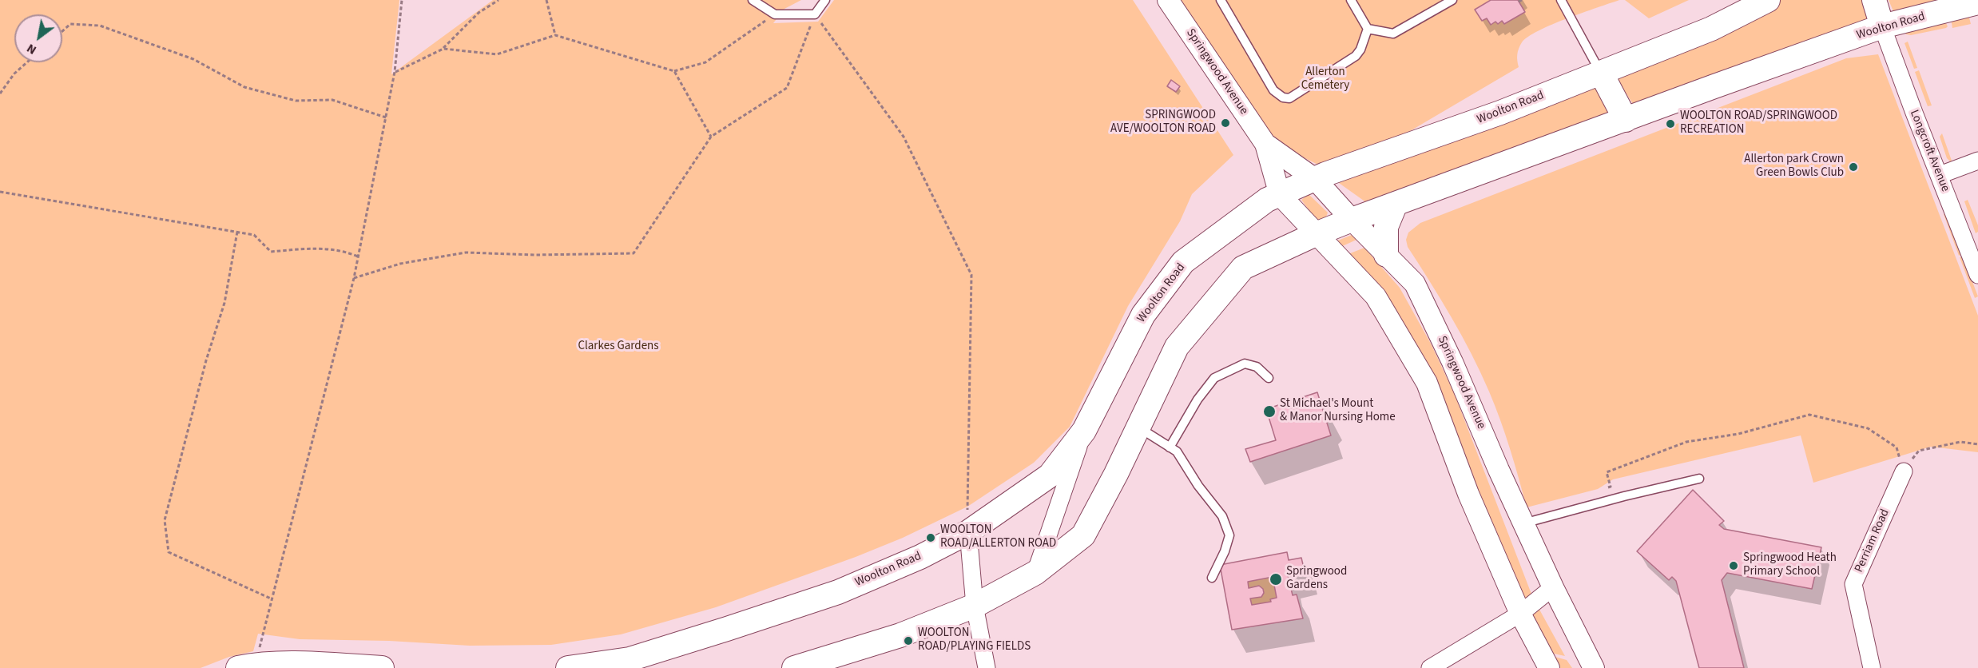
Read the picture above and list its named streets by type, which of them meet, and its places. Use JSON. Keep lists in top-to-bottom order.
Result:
{
  "streets": {
    "main road": ["Woolton Road"],
    "street": ["Springwood Avenue", "Longcroft Avenue", "Perriam Road"]
  },
  "crossings": [
    ["Woolton Road", "Springwood Avenue"],
    ["Woolton Road", "Longcroft Avenue"]
  ],
  "parks": ["Allerton Cemetery", "Clarkes Gardens"],
  "places": [
    "SPRINGWOOD AVE/WOOLTON ROAD",
    "WOOLTON ROAD/SPRINGWOOD RECREATION",
    "Allerton park Crown Green Bowls Club",
    "St Michael's Mount & Manor Nursing Home",
    "WOOLTON ROAD/ALLERTON ROAD",
    "Springwood Heath Primary School",
    "Springwood Gardens",
    "WOOLTON ROAD/PLAYING FIELDS"
  ],
  "north": "bottom left"
}
